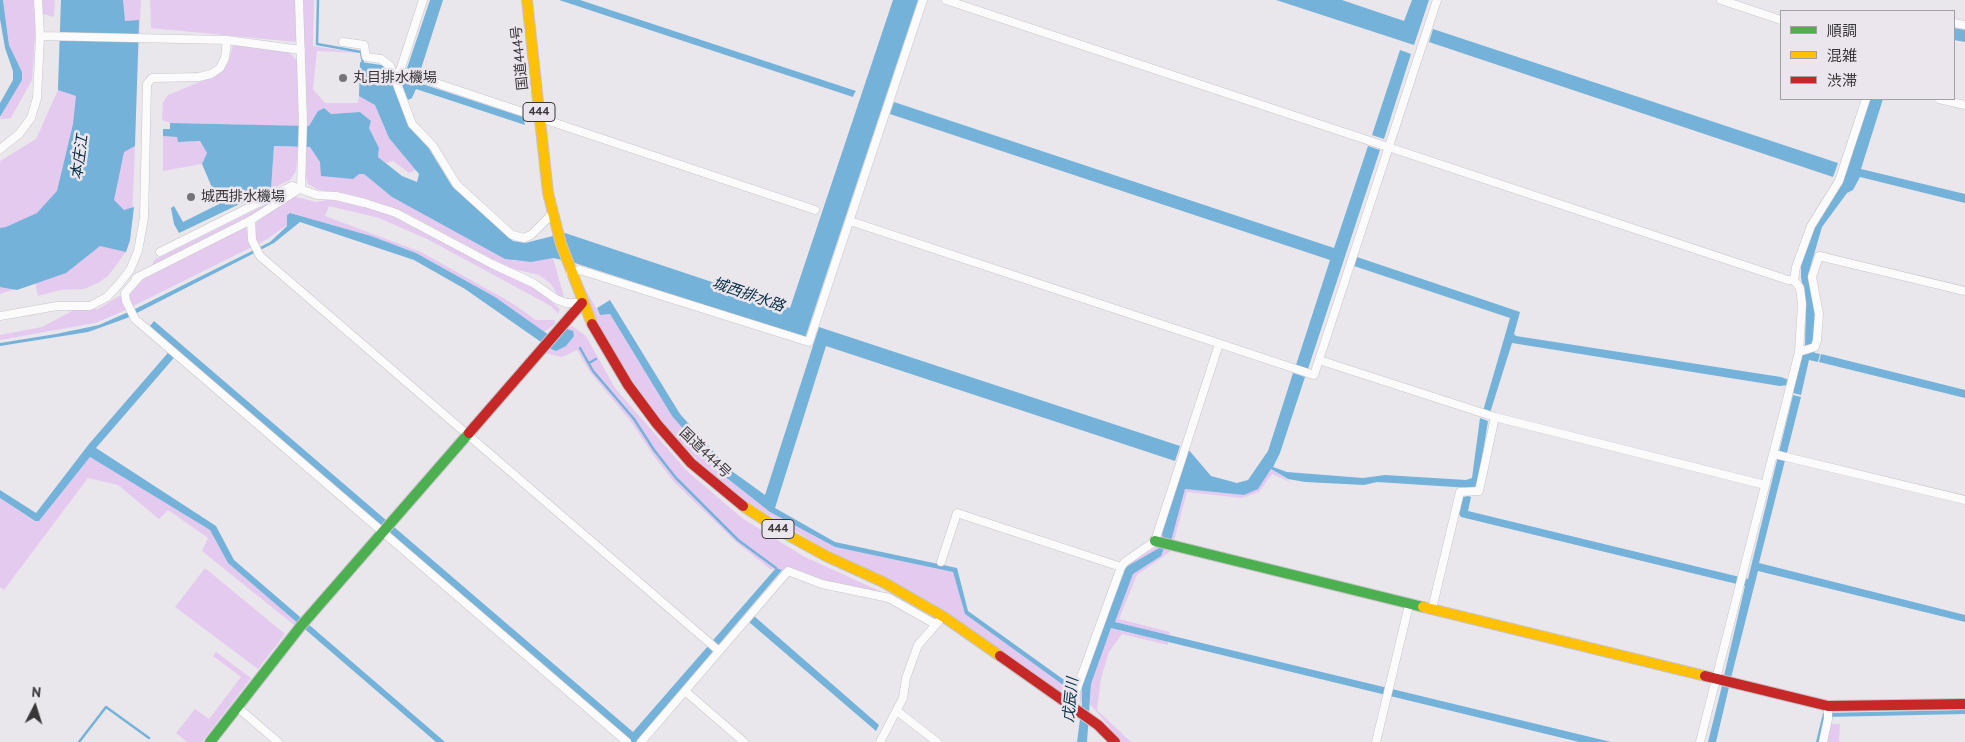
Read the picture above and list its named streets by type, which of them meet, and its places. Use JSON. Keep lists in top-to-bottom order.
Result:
{
  "streets": {
    "main road": ["国道444号", "444"]
  },
  "water": ["本庄江", "城西排水路", "戊辰川"],
  "places": ["丸目排水機場", "城西排水機場"],
  "legend": ["順調", "混雑", "渋滞"],
  "north": "top"
}
